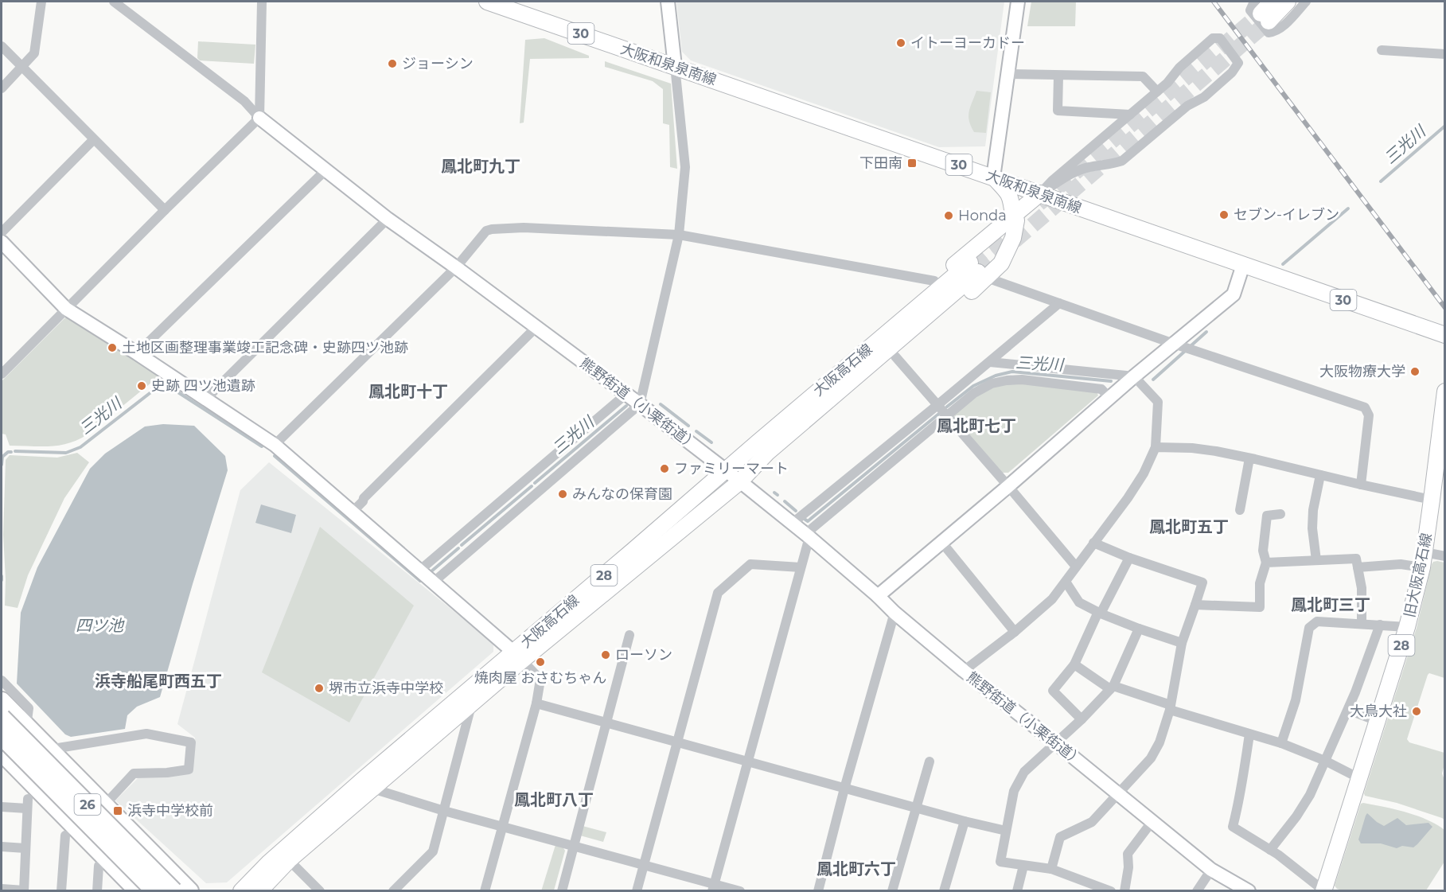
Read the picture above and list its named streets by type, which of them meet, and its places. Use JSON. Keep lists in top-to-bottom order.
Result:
{
  "streets": {
    "highway": ["26"],
    "main road": [
      "30",
      "大阪和泉泉南線",
      "大阪高石線",
      "28",
      "旧大阪高石線"
    ],
    "street": ["熊野街道（小栗街道）"]
  },
  "crossings": [
    ["大阪高石線", "熊野街道（小栗街道）"]
  ],
  "districts": [
    "鳳北町九丁",
    "鳳北町十丁",
    "鳳北町七丁",
    "鳳北町五丁",
    "鳳北町三丁",
    "浜寺船尾町西五丁",
    "鳳北町八丁",
    "鳳北町六丁"
  ],
  "water": ["三光川", "四ツ池"],
  "places": {
    "other": [
      "イトーヨーカドー",
      "ジョーシン",
      "セブン-イレブン",
      "Honda",
      "土地区画整理事業竣工記念碑・史跡四ツ池跡",
      "大阪物療大学",
      "史跡 四ツ池遺跡",
      "ファミリーマート",
      "みんなの保育園",
      "ローソン",
      "焼肉屋 おさむちゃん",
      "堺市立浜寺中学校",
      "大鳥大社"
    ],
    "transit": ["下田南", "浜寺中学校前"]
  }
}
